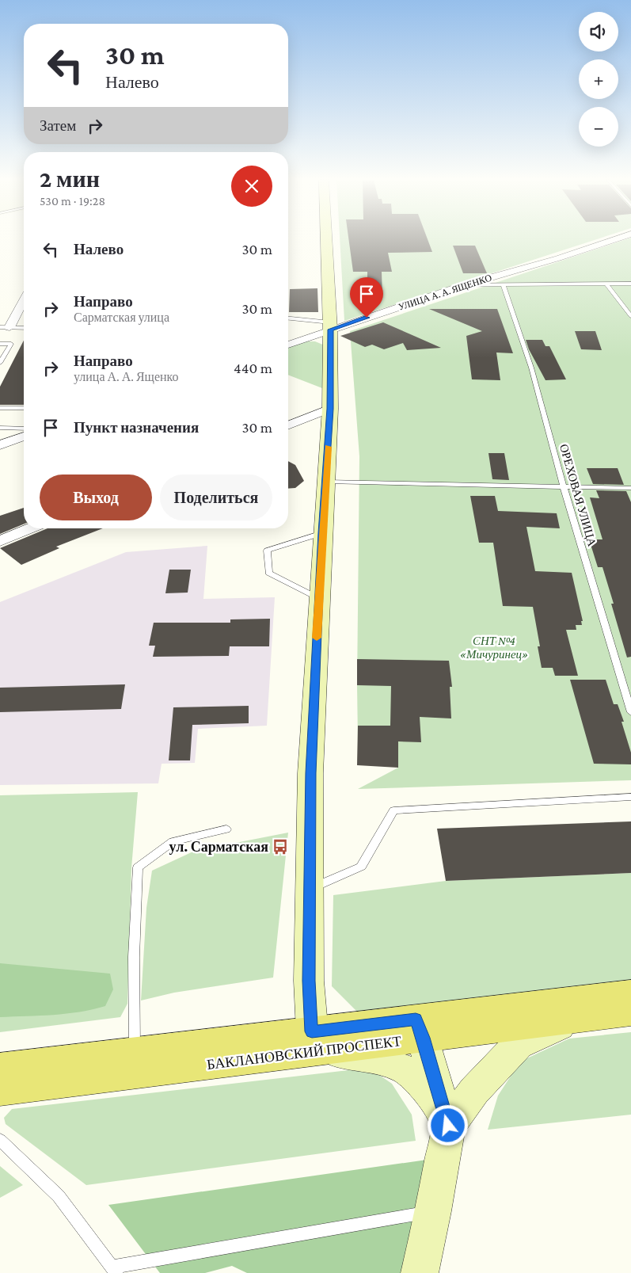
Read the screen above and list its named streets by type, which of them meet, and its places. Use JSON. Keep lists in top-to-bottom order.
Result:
{
  "streets": {
    "main road": ["БАКЛАНОВСКИЙ ПРОСПЕКТ"],
    "street": ["УЛИЦА А. А. ЯЩЕНКО"],
    "lane": ["ОРЕХОВАЯ УЛИЦА"]
  },
  "parks": ["СНТ №4 «Мичуринец»"],
  "places": {
    "bus stop": ["ул. Сарматская"]
  },
  "page": {
    "map_buttons": ["+", "−"],
    "turn": ["30 m", "Налево"],
    "then": "Затем",
    "heading": ["2 мин", "530 m · 19:28"],
    "list": [
      {
        "name": "Налево",
        "value": "30 m"
      },
      {
        "name": "Направо",
        "note": "Сарматская улица",
        "value": "30 m"
      },
      {
        "name": "Направо",
        "note": "улица А. А. Ященко",
        "value": "440 m"
      },
      {
        "name": "Пункт назначения",
        "value": "30 m"
      }
    ],
    "buttons": ["Выход", "Поделиться"]
  }
}
